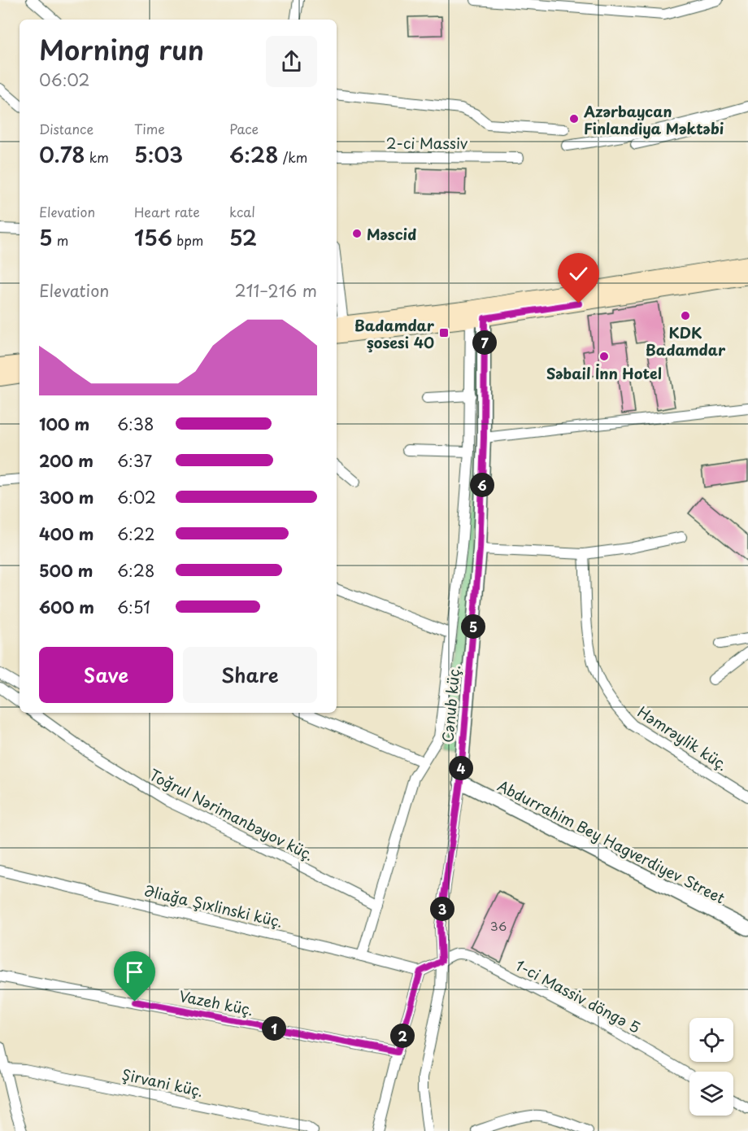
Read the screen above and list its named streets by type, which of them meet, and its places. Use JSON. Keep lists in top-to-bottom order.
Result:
{
  "streets": {
    "street": [
      "2-ci Massiv",
      "Cənub küç.",
      "Həmrəylik küç.",
      "Toğrul Nərimanbəyov küç.",
      "Abdurrahim Bey Hagverdiyev Street",
      "Əliağa Şıxlinski küç.",
      "1-ci Massiv döngə 5",
      "Vazeh küç.",
      "Şirvani küç."
    ]
  },
  "crossings": [
    ["Cənub küç.", "Toğrul Nərimanbəyov küç."],
    ["Cənub küç.", "Abdurrahim Bey Hagverdiyev Street"],
    ["Cənub küç.", "Əliağa Şıxlinski küç."],
    ["Cənub küç.", "1-ci Massiv döngə 5"]
  ],
  "places": {
    "other": [
      "Azərbaycan Finlandiya Məktəbi",
      "Məscid",
      "KDK Badamdar",
      "Səbail İnn Hotel"
    ],
    "transit": ["Badamdar şosesi 40"]
  },
  "house_numbers": ["36"],
  "page": {
    "heading": ["Morning run", "06:02"],
    "stats": [
      ["Distance", "0.78 km"],
      ["Time", "5:03"],
      ["Pace", "6:28 /km"],
      ["Elevation", "5 m"],
      ["Heart rate", "156 bpm"],
      ["kcal", "52"]
    ],
    "chart": ["Elevation", "211–216 m"],
    "pins": [
      "7",
      "6",
      "5",
      "4",
      "3",
      "1",
      "2"
    ],
    "list": [
      {
        "name": "100 m",
        "note": "6:38"
      },
      {
        "name": "200 m",
        "note": "6:37"
      },
      {
        "name": "300 m",
        "note": "6:02"
      },
      {
        "name": "400 m",
        "note": "6:22"
      },
      {
        "name": "500 m",
        "note": "6:28"
      },
      {
        "name": "600 m",
        "note": "6:51"
      }
    ],
    "buttons": ["Save", "Share"]
  }
}
